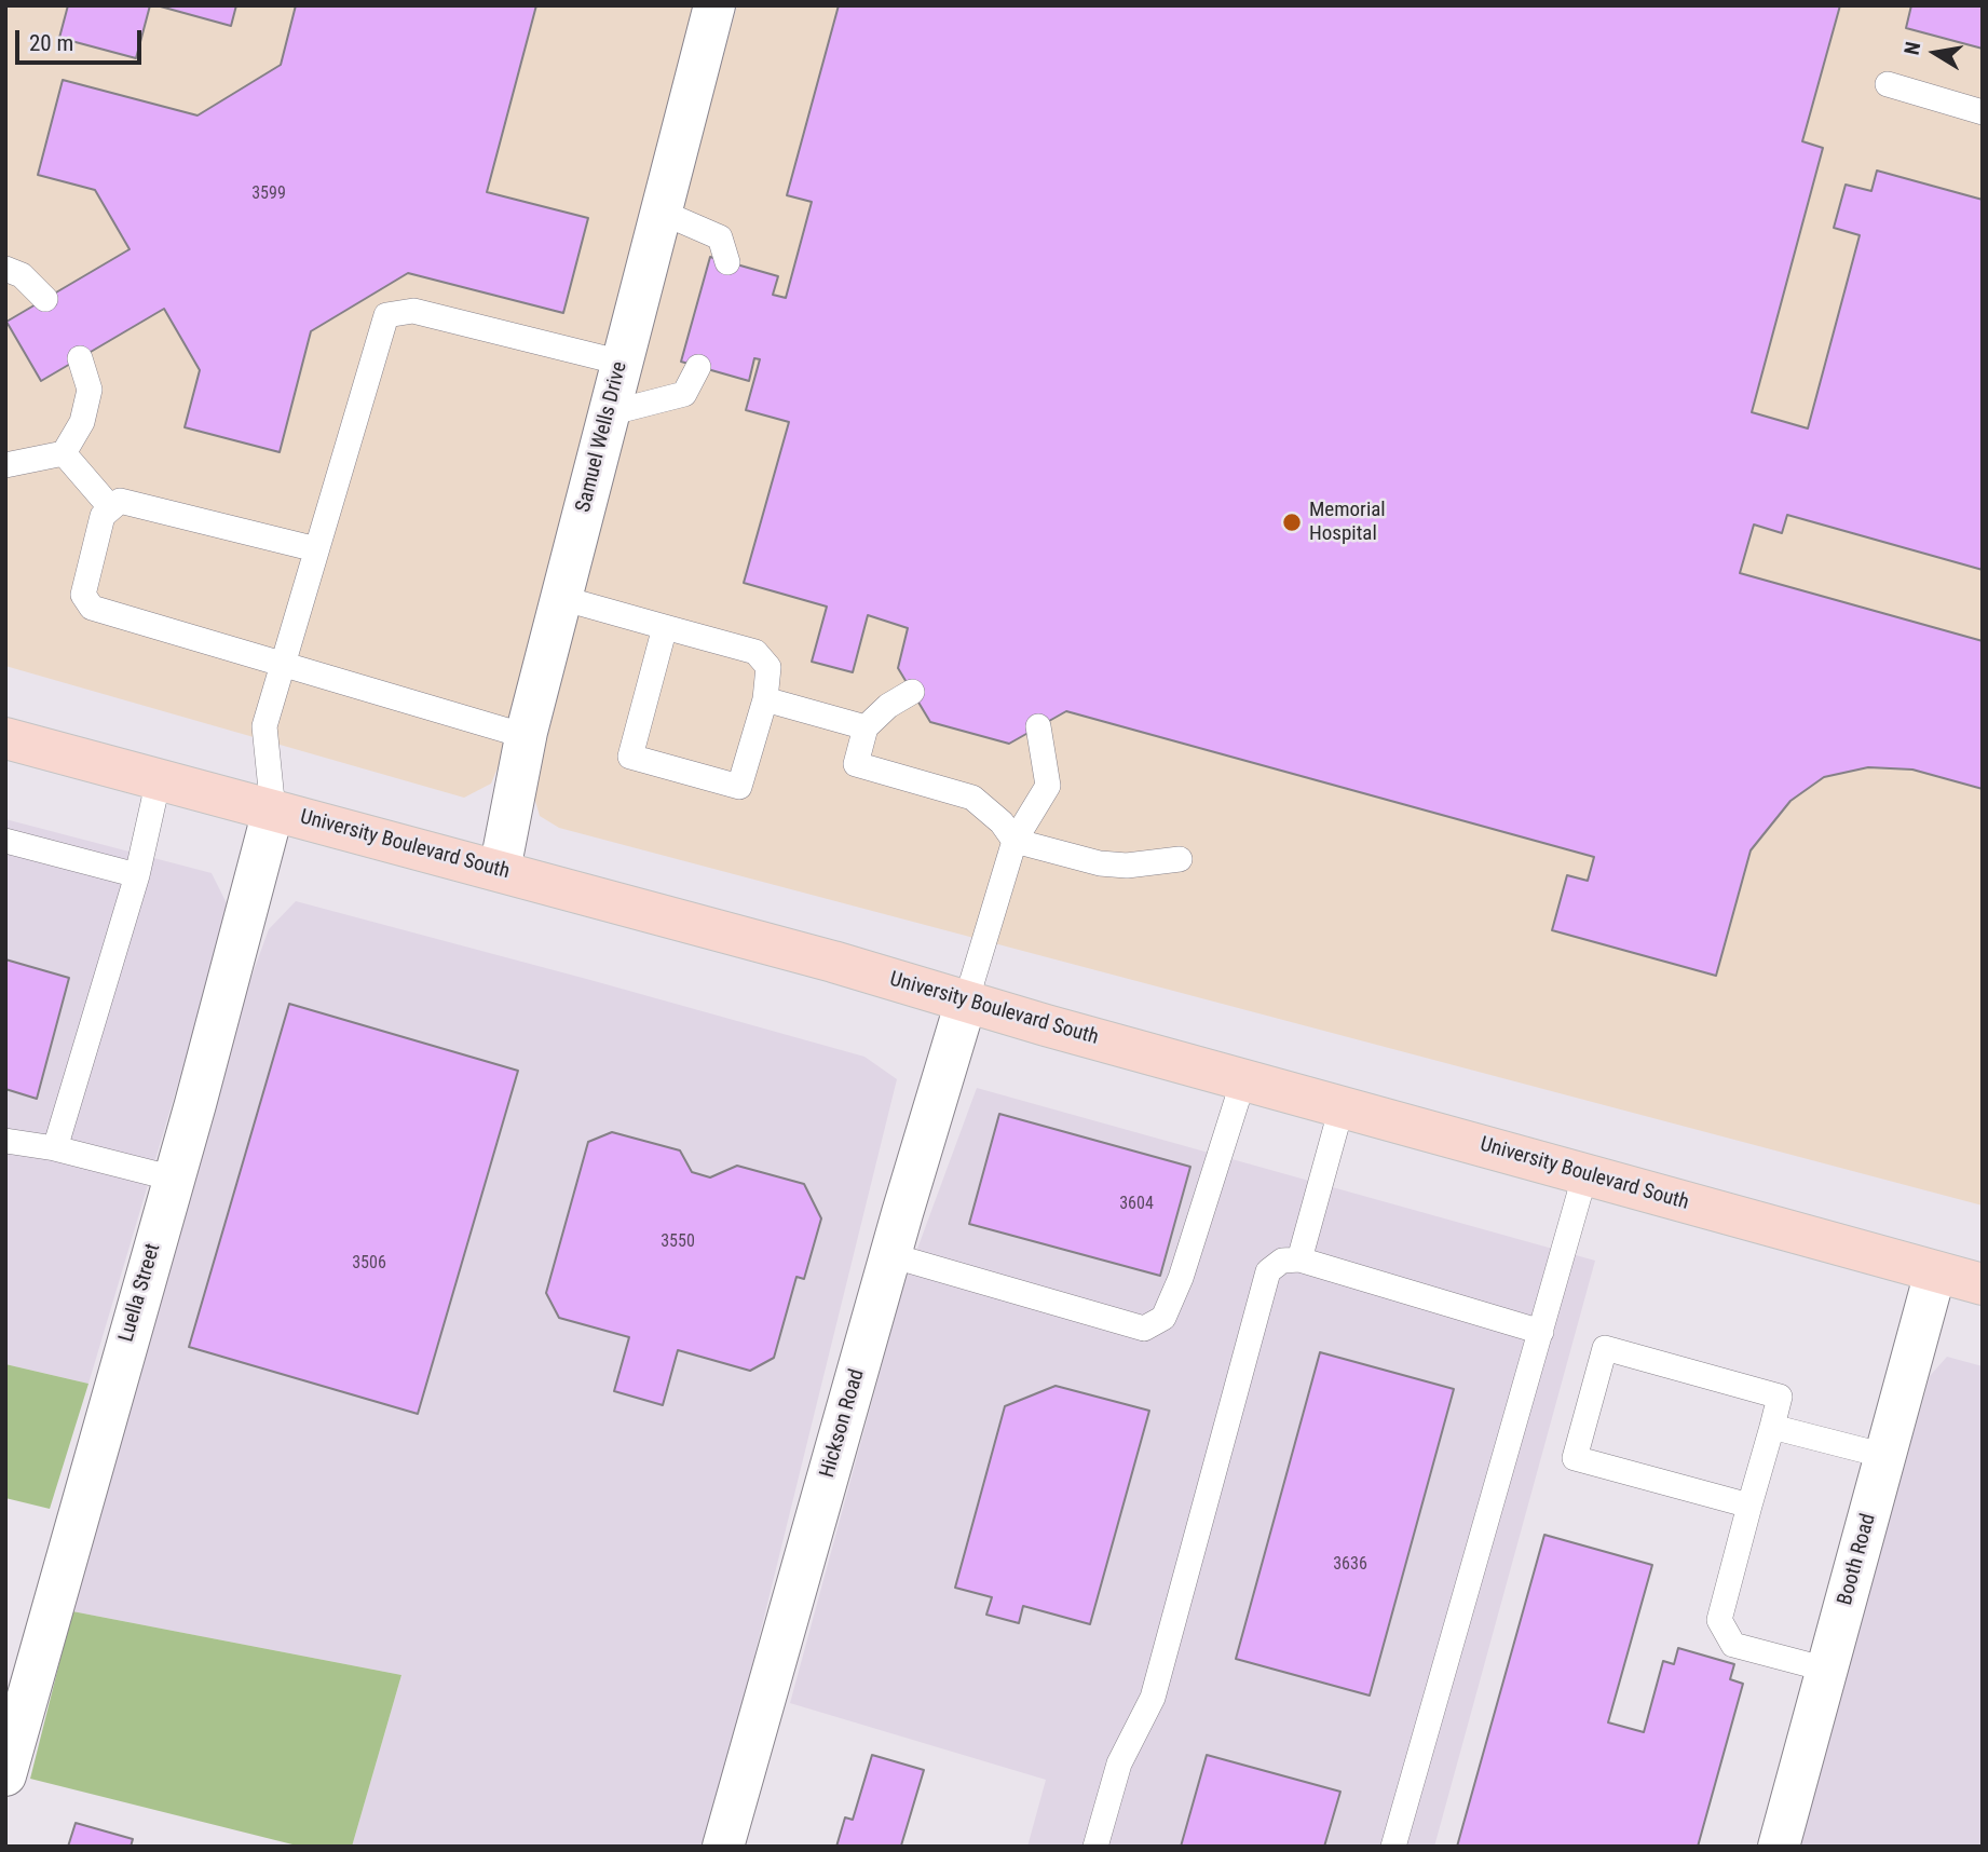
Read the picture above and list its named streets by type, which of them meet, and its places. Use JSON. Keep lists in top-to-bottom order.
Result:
{
  "streets": {
    "main road": ["University Boulevard South"],
    "street": [
      "Samuel Wells Drive",
      "Luella Street",
      "Hickson Road",
      "Booth Road"
    ]
  },
  "crossings": [
    ["Samuel Wells Drive", "University Boulevard South"],
    ["University Boulevard South", "Luella Street"],
    ["University Boulevard South", "Hickson Road"],
    ["University Boulevard South", "Booth Road"]
  ],
  "places": ["Memorial Hospital"],
  "house_numbers": [
    "3599",
    "3604",
    "3550",
    "3506",
    "3636"
  ],
  "scale_bar": "20 m",
  "north": "left"
}
